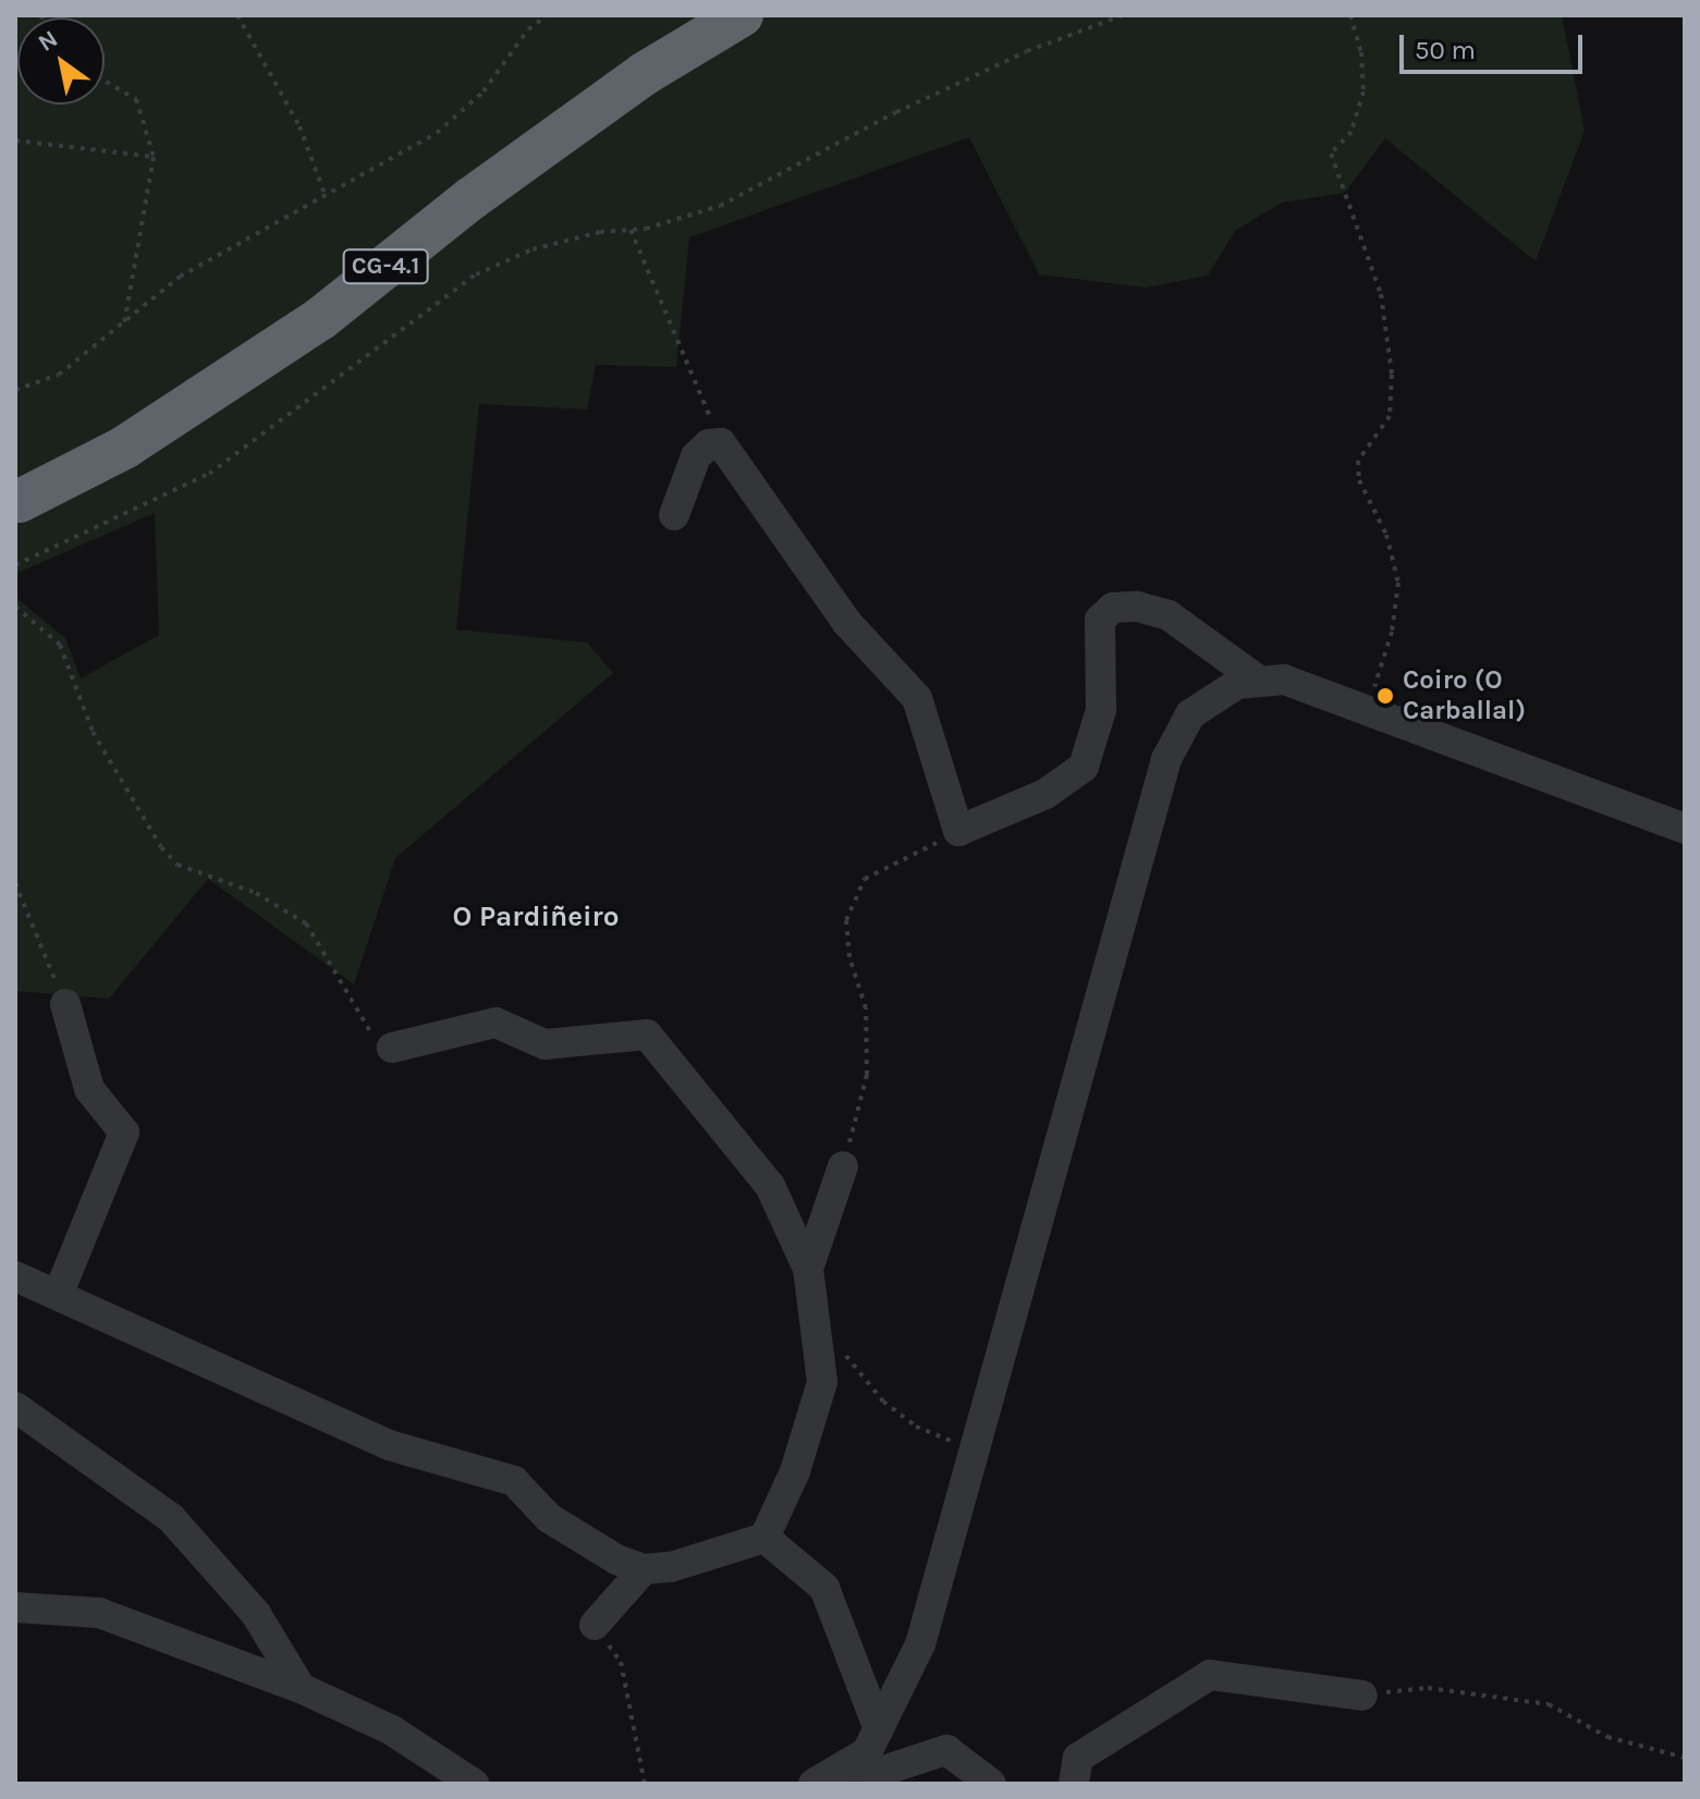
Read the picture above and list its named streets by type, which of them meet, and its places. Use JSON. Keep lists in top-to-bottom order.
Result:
{
  "streets": {
    "highway": ["CG-4.1"]
  },
  "districts": ["O Pardiñeiro"],
  "places": ["Coiro (O Carballal)"],
  "scale_bar": "50 m",
  "north": "top left"
}
